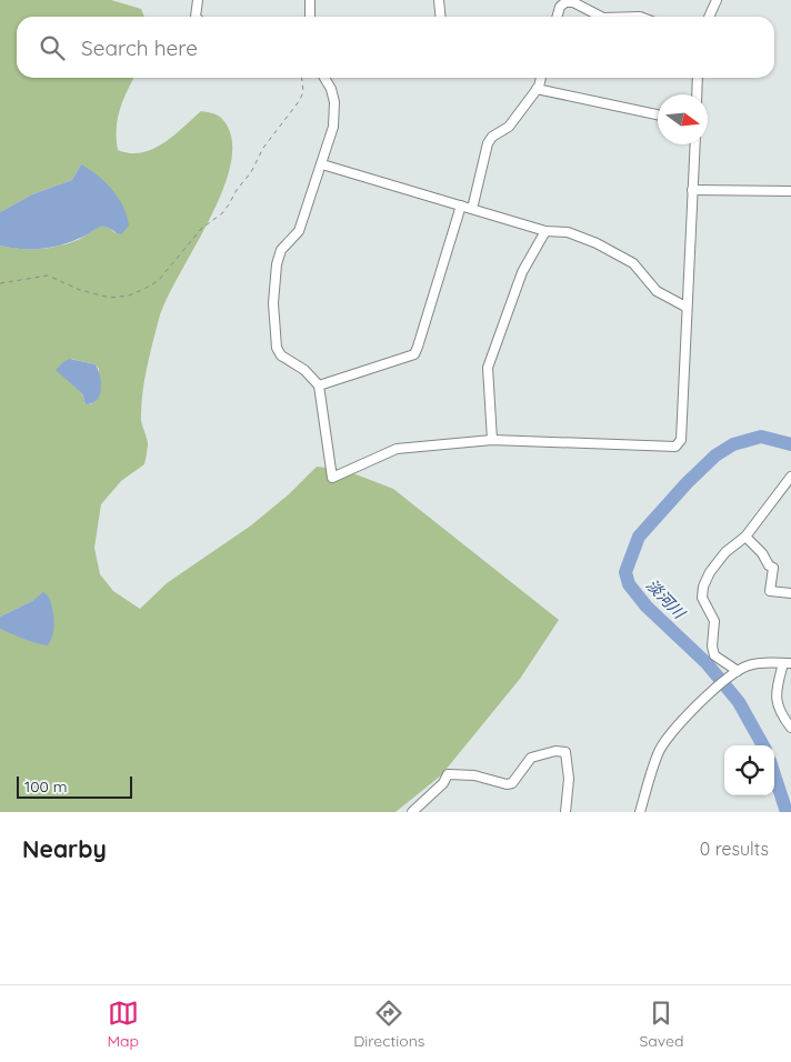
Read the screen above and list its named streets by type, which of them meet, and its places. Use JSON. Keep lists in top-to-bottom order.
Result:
{
  "water": ["淡河川"],
  "scale_bar": "100 m",
  "north": "right",
  "page": {
    "search": "Search here",
    "scale": "100 m",
    "heading": ["Nearby", "0 results"],
    "nav": ["Map", "Directions", "Saved"]
  }
}
